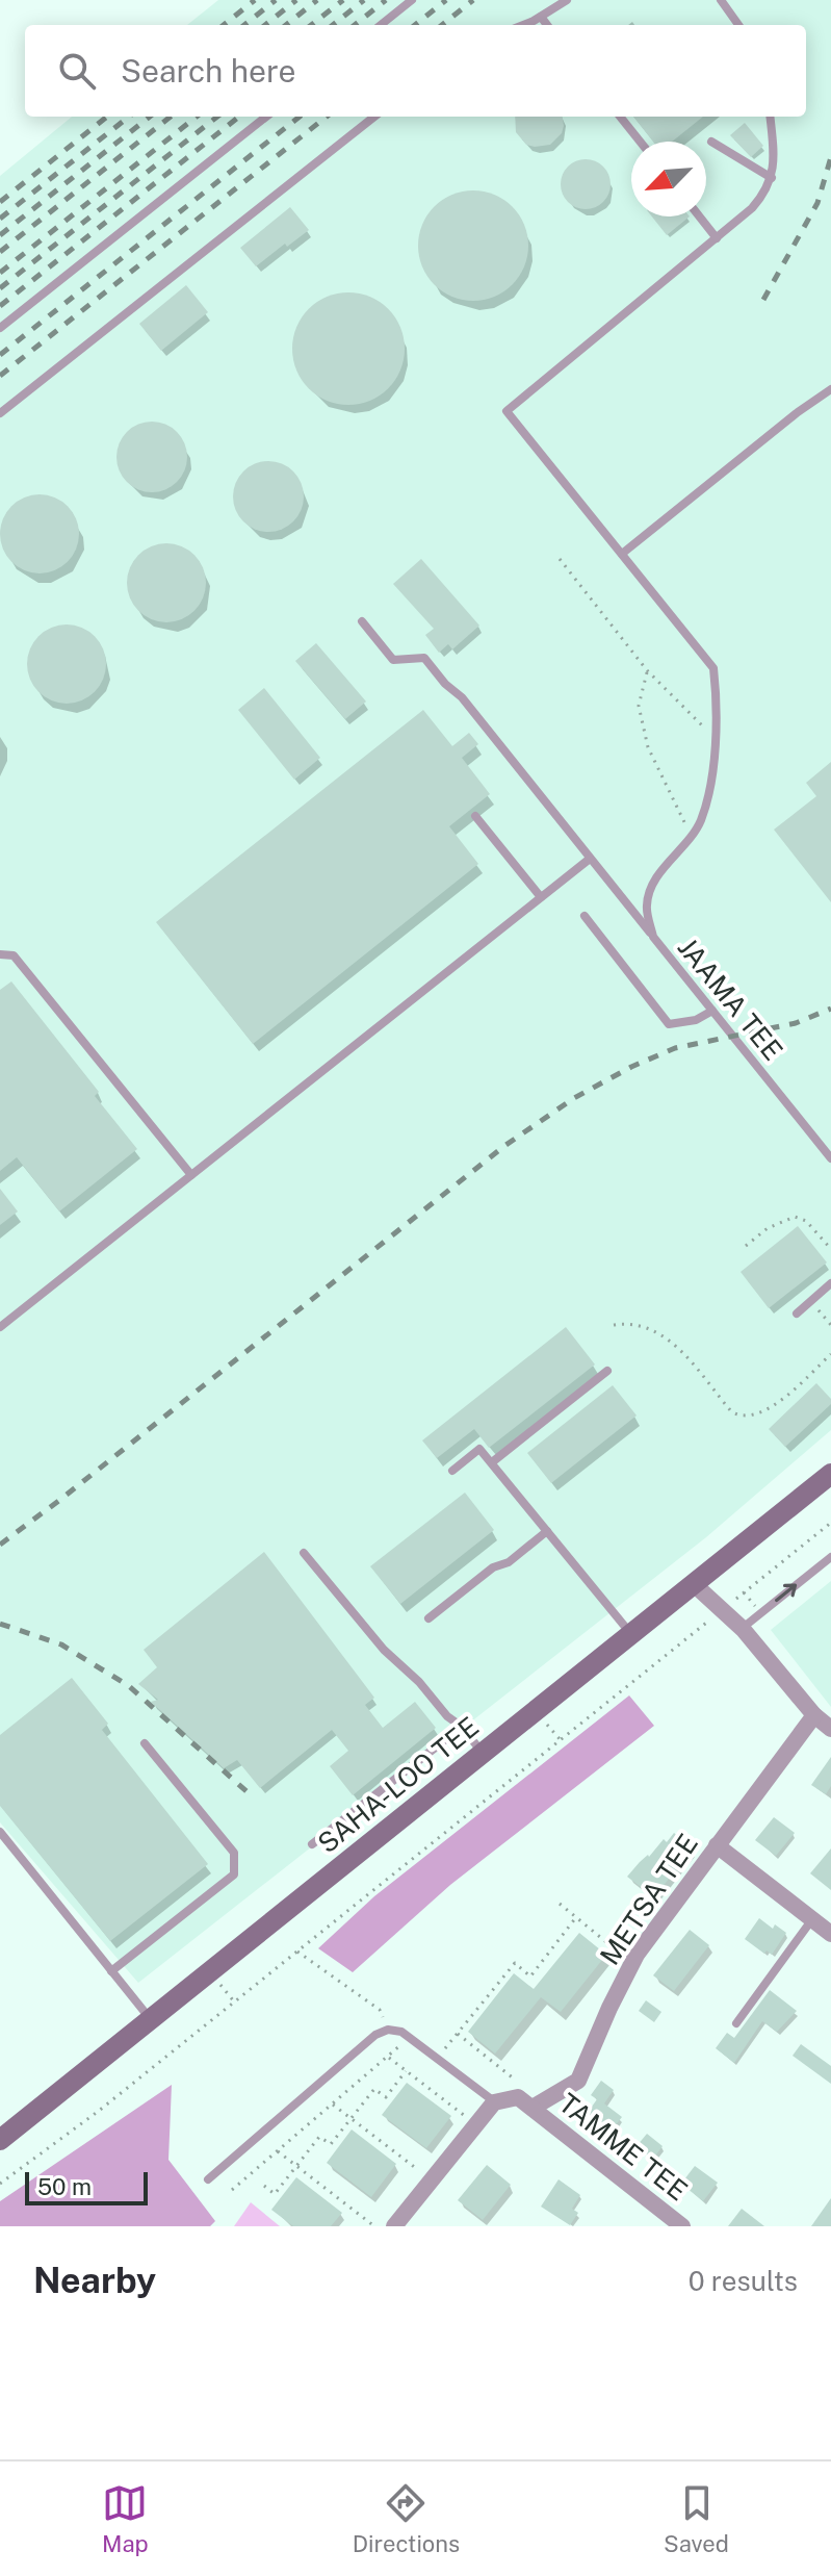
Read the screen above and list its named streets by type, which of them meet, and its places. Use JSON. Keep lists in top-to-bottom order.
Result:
{
  "streets": {
    "main road": ["SAHA-LOO TEE"],
    "street": ["METSA TEE", "TAMME TEE"],
    "lane": ["JAAMA TEE"]
  },
  "crossings": [
    ["METSA TEE", "TAMME TEE"]
  ],
  "scale_bar": "50 m",
  "north": "bottom left",
  "page": {
    "search": "Search here",
    "scale": "50 m",
    "heading": ["Nearby", "0 results"],
    "nav": ["Map", "Directions", "Saved"]
  }
}
